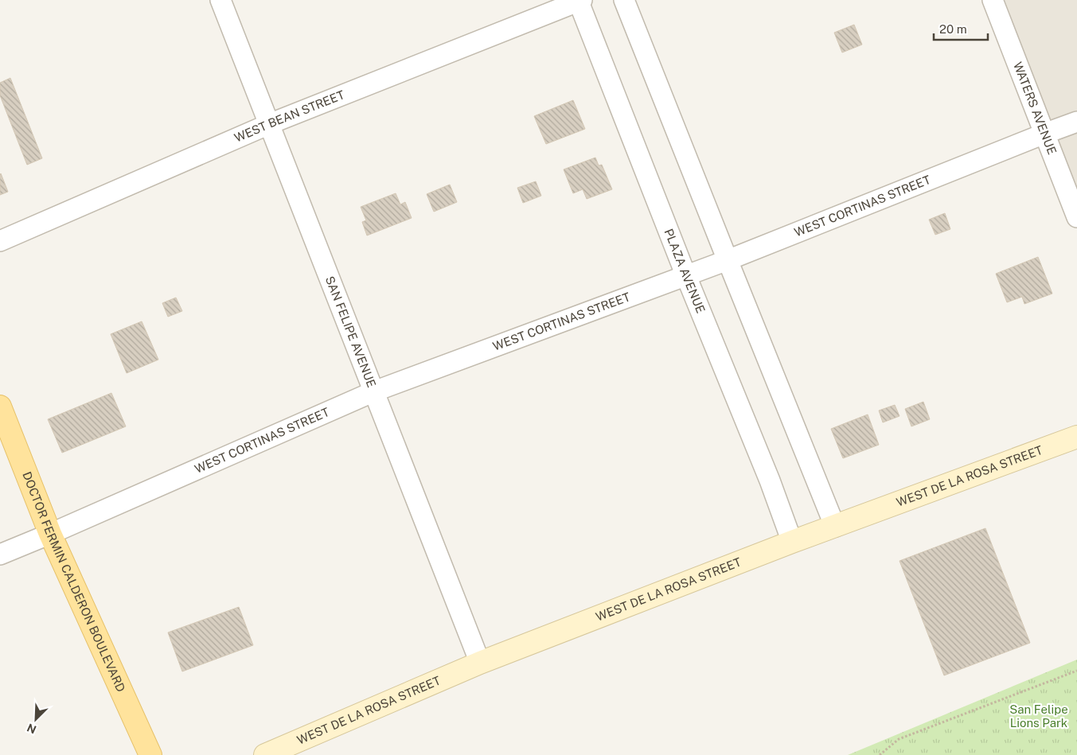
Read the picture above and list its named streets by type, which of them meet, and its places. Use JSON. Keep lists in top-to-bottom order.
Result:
{
  "streets": {
    "main road": ["DOCTOR FERMIN CALDERON BOULEVARD"],
    "street": [
      "WATERS AVENUE",
      "WEST BEAN STREET",
      "WEST CORTINAS STREET",
      "PLAZA AVENUE",
      "SAN FELIPE AVENUE",
      "WEST DE LA ROSA STREET"
    ]
  },
  "crossings": [
    ["WATERS AVENUE", "WEST CORTINAS STREET"],
    ["WEST BEAN STREET", "PLAZA AVENUE"],
    ["WEST BEAN STREET", "SAN FELIPE AVENUE"],
    ["WEST CORTINAS STREET", "PLAZA AVENUE"],
    ["WEST CORTINAS STREET", "SAN FELIPE AVENUE"],
    ["WEST CORTINAS STREET", "DOCTOR FERMIN CALDERON BOULEVARD"],
    ["PLAZA AVENUE", "WEST DE LA ROSA STREET"],
    ["SAN FELIPE AVENUE", "WEST DE LA ROSA STREET"]
  ],
  "parks": ["San Felipe Lions Park"],
  "scale_bar": "20 m",
  "north": "bottom left"
}
